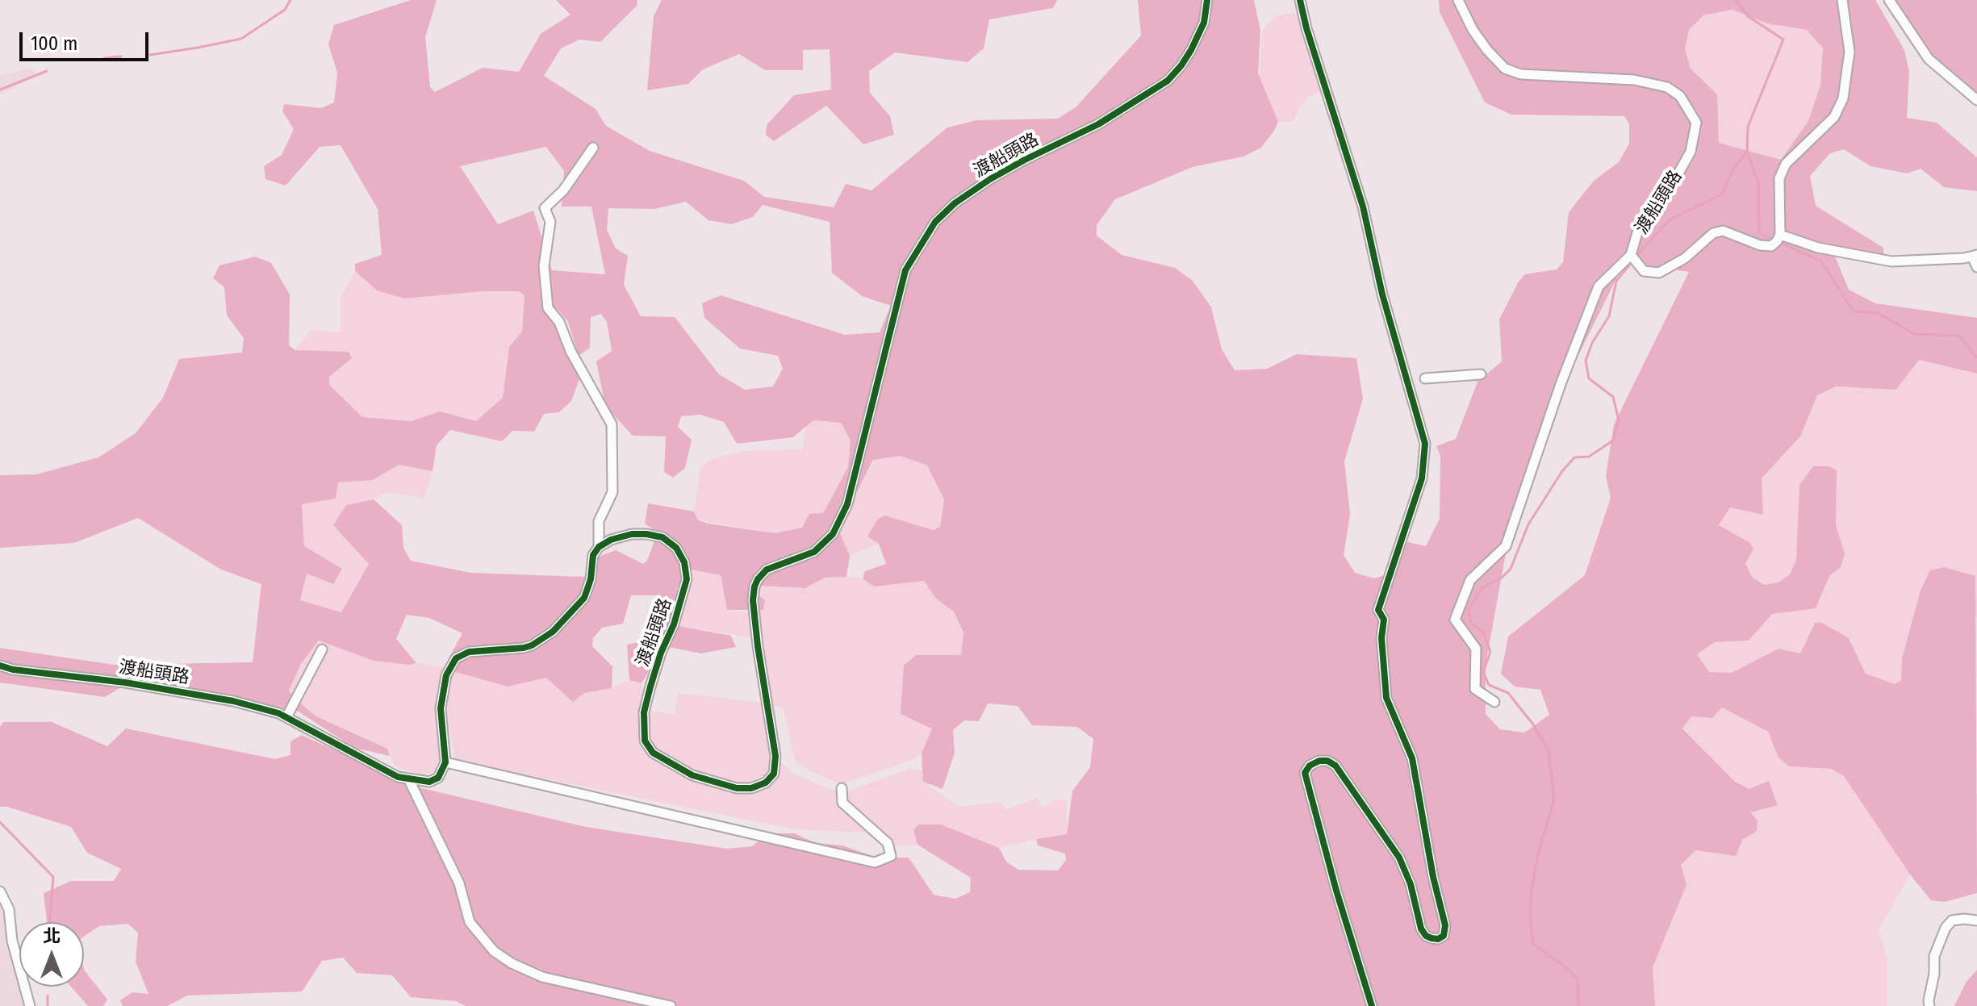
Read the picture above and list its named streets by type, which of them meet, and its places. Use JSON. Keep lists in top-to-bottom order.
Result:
{
  "streets": {
    "street": ["渡船頭路"]
  },
  "scale_bar": "100 m",
  "north": "top"
}
